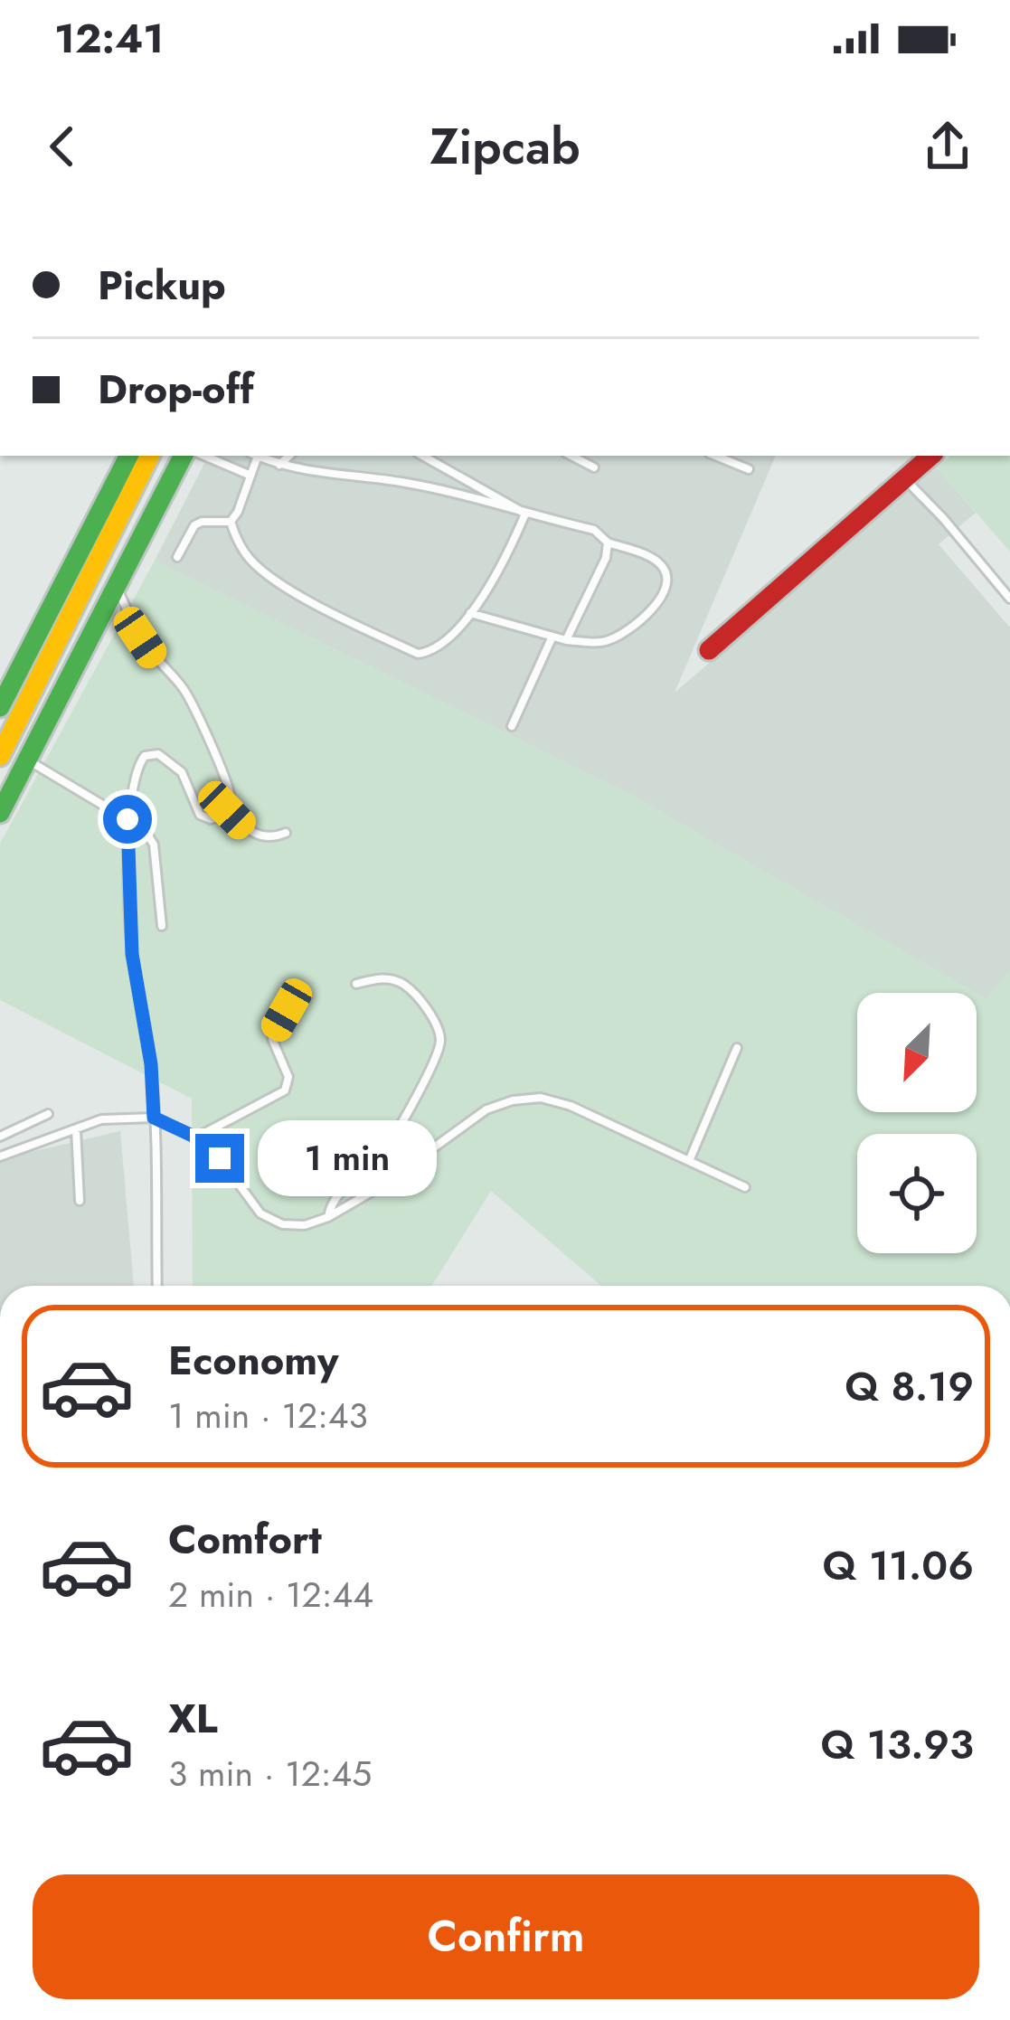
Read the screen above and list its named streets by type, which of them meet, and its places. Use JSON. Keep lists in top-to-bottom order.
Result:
{
  "north": "bottom left",
  "page": {
    "status": "12:41",
    "header": "Zipcab",
    "banner": ["Pickup", "Drop-off"],
    "bubble": "1 min",
    "list": [
      {
        "name": "Economy",
        "note": "1 min · 12:43",
        "value": "Q 8.19"
      },
      {
        "name": "Comfort",
        "note": "2 min · 12:44",
        "value": "Q 11.06"
      },
      {
        "name": "XL",
        "note": "3 min · 12:45",
        "value": "Q 13.93"
      }
    ],
    "buttons": "Confirm"
  }
}
